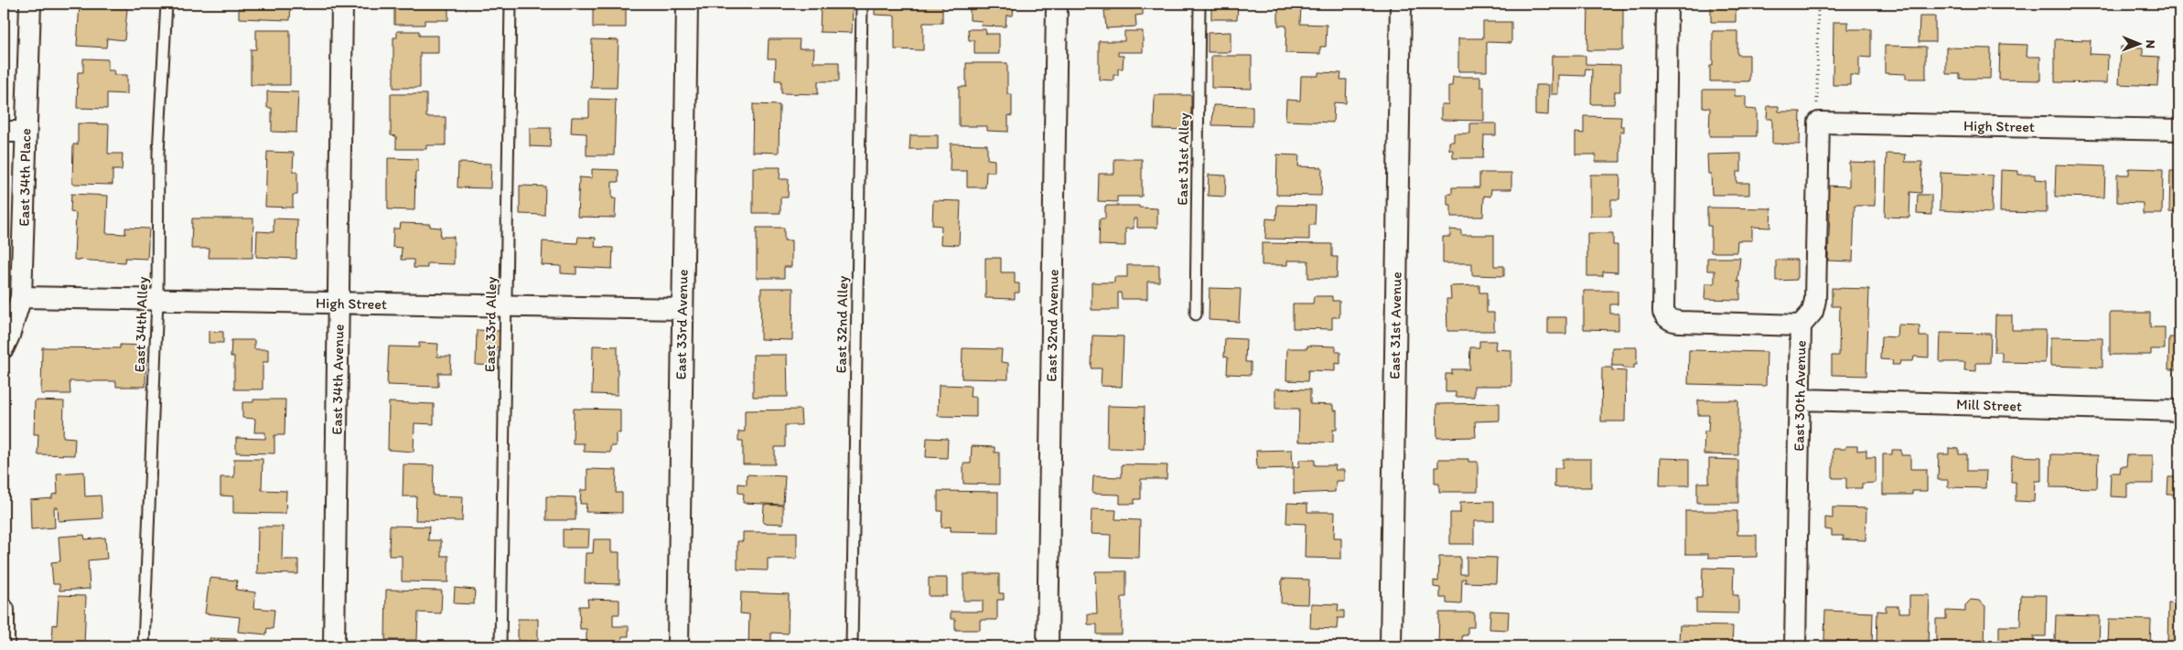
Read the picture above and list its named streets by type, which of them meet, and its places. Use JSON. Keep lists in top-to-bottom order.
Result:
{
  "streets": {
    "street": [
      "High Street",
      "East 34th Place",
      "East 33rd Avenue",
      "East 32nd Avenue",
      "East 31st Avenue",
      "East 34th Avenue",
      "East 30th Avenue",
      "Mill Street"
    ],
    "lane": [
      "East 31st Alley",
      "East 34th Alley",
      "East 33rd Alley",
      "East 32nd Alley"
    ]
  },
  "crossings": [
    ["High Street", "East 34th Place"],
    ["High Street", "East 34th Alley"],
    ["High Street", "East 33rd Alley"],
    ["High Street", "East 33rd Avenue"],
    ["High Street", "East 34th Avenue"],
    ["High Street", "East 30th Avenue"],
    ["East 30th Avenue", "Mill Street"]
  ],
  "north": "right"
}
